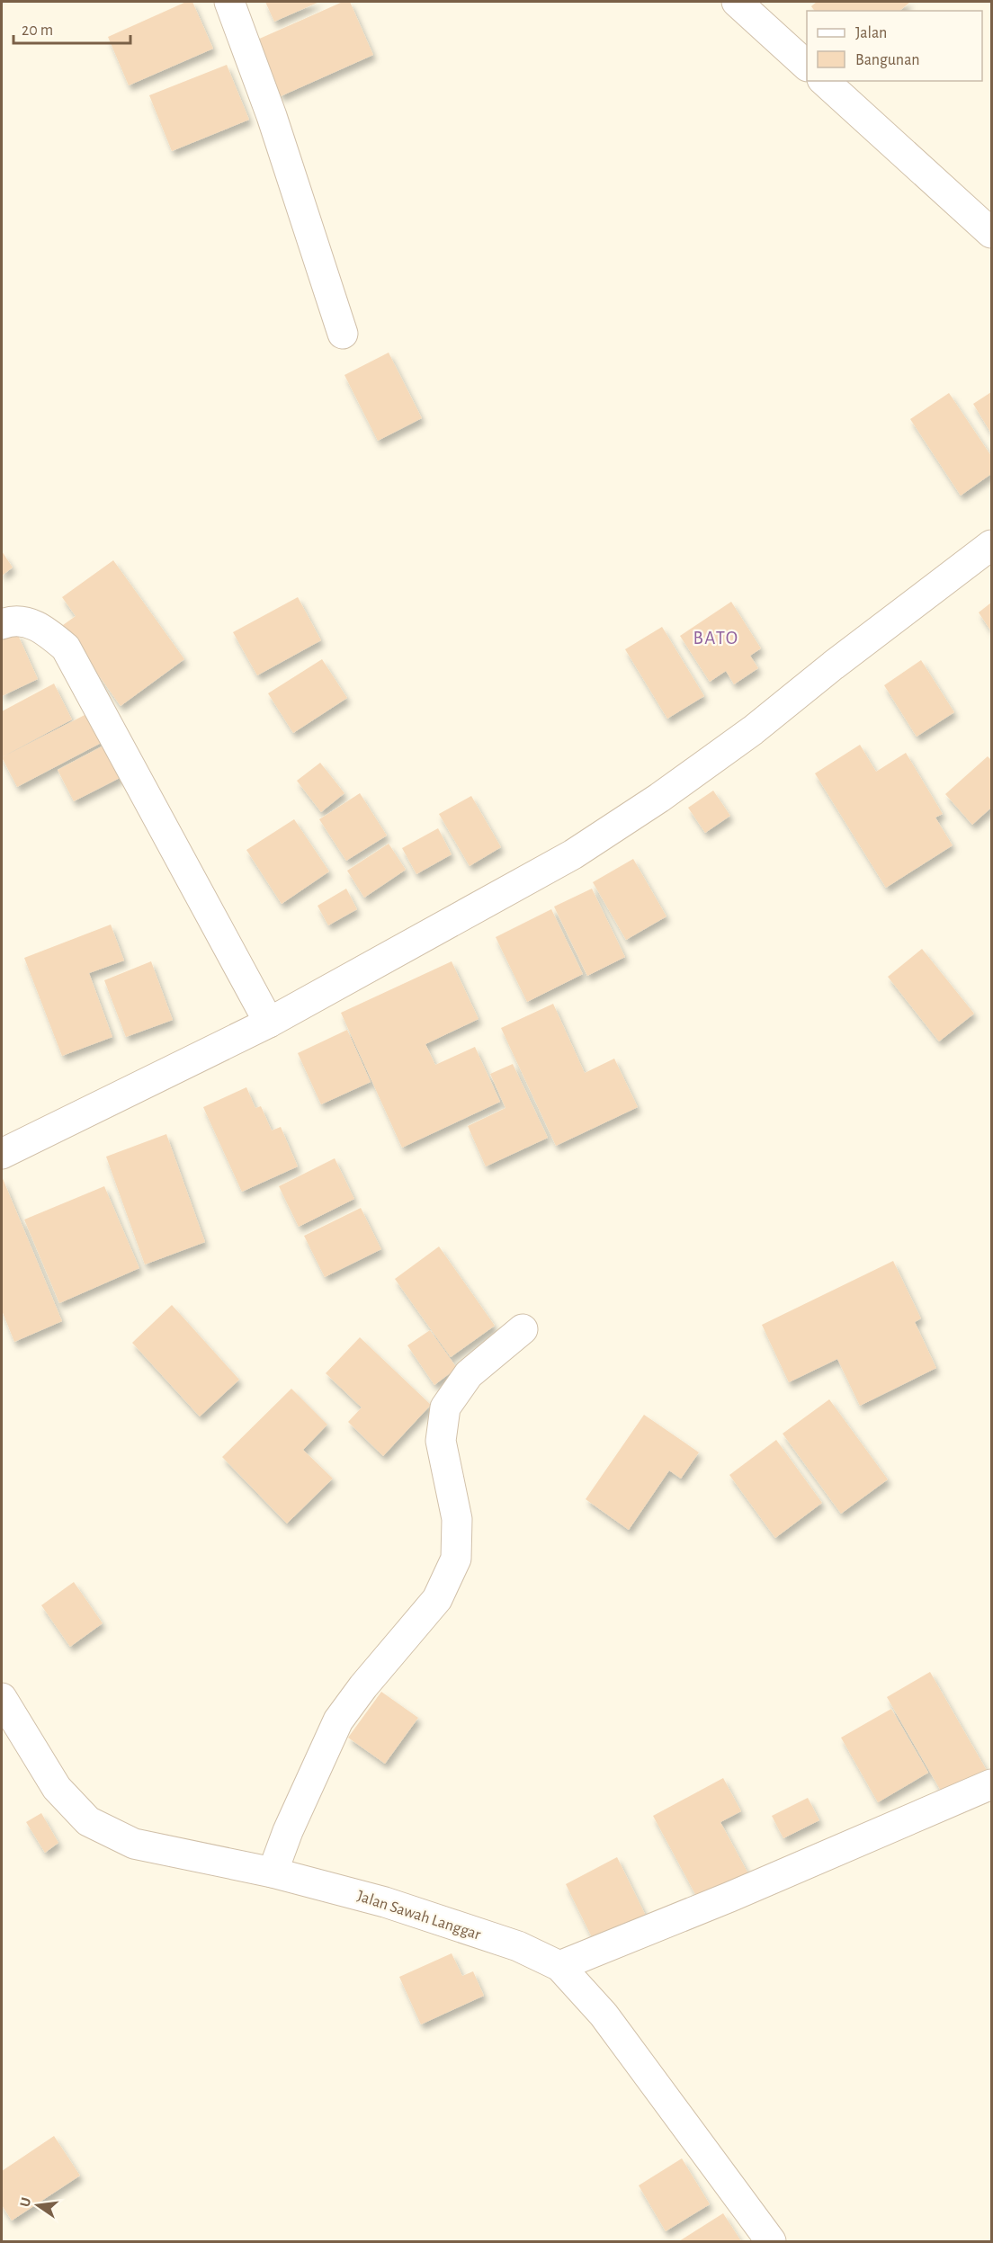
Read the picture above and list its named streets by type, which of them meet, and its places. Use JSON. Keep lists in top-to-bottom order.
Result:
{
  "streets": {
    "street": ["Jalan Sawah Langgar"]
  },
  "districts": ["BATO"],
  "legend": ["Jalan", "Bangunan"],
  "scale_bar": "20 m",
  "north": "left"
}
